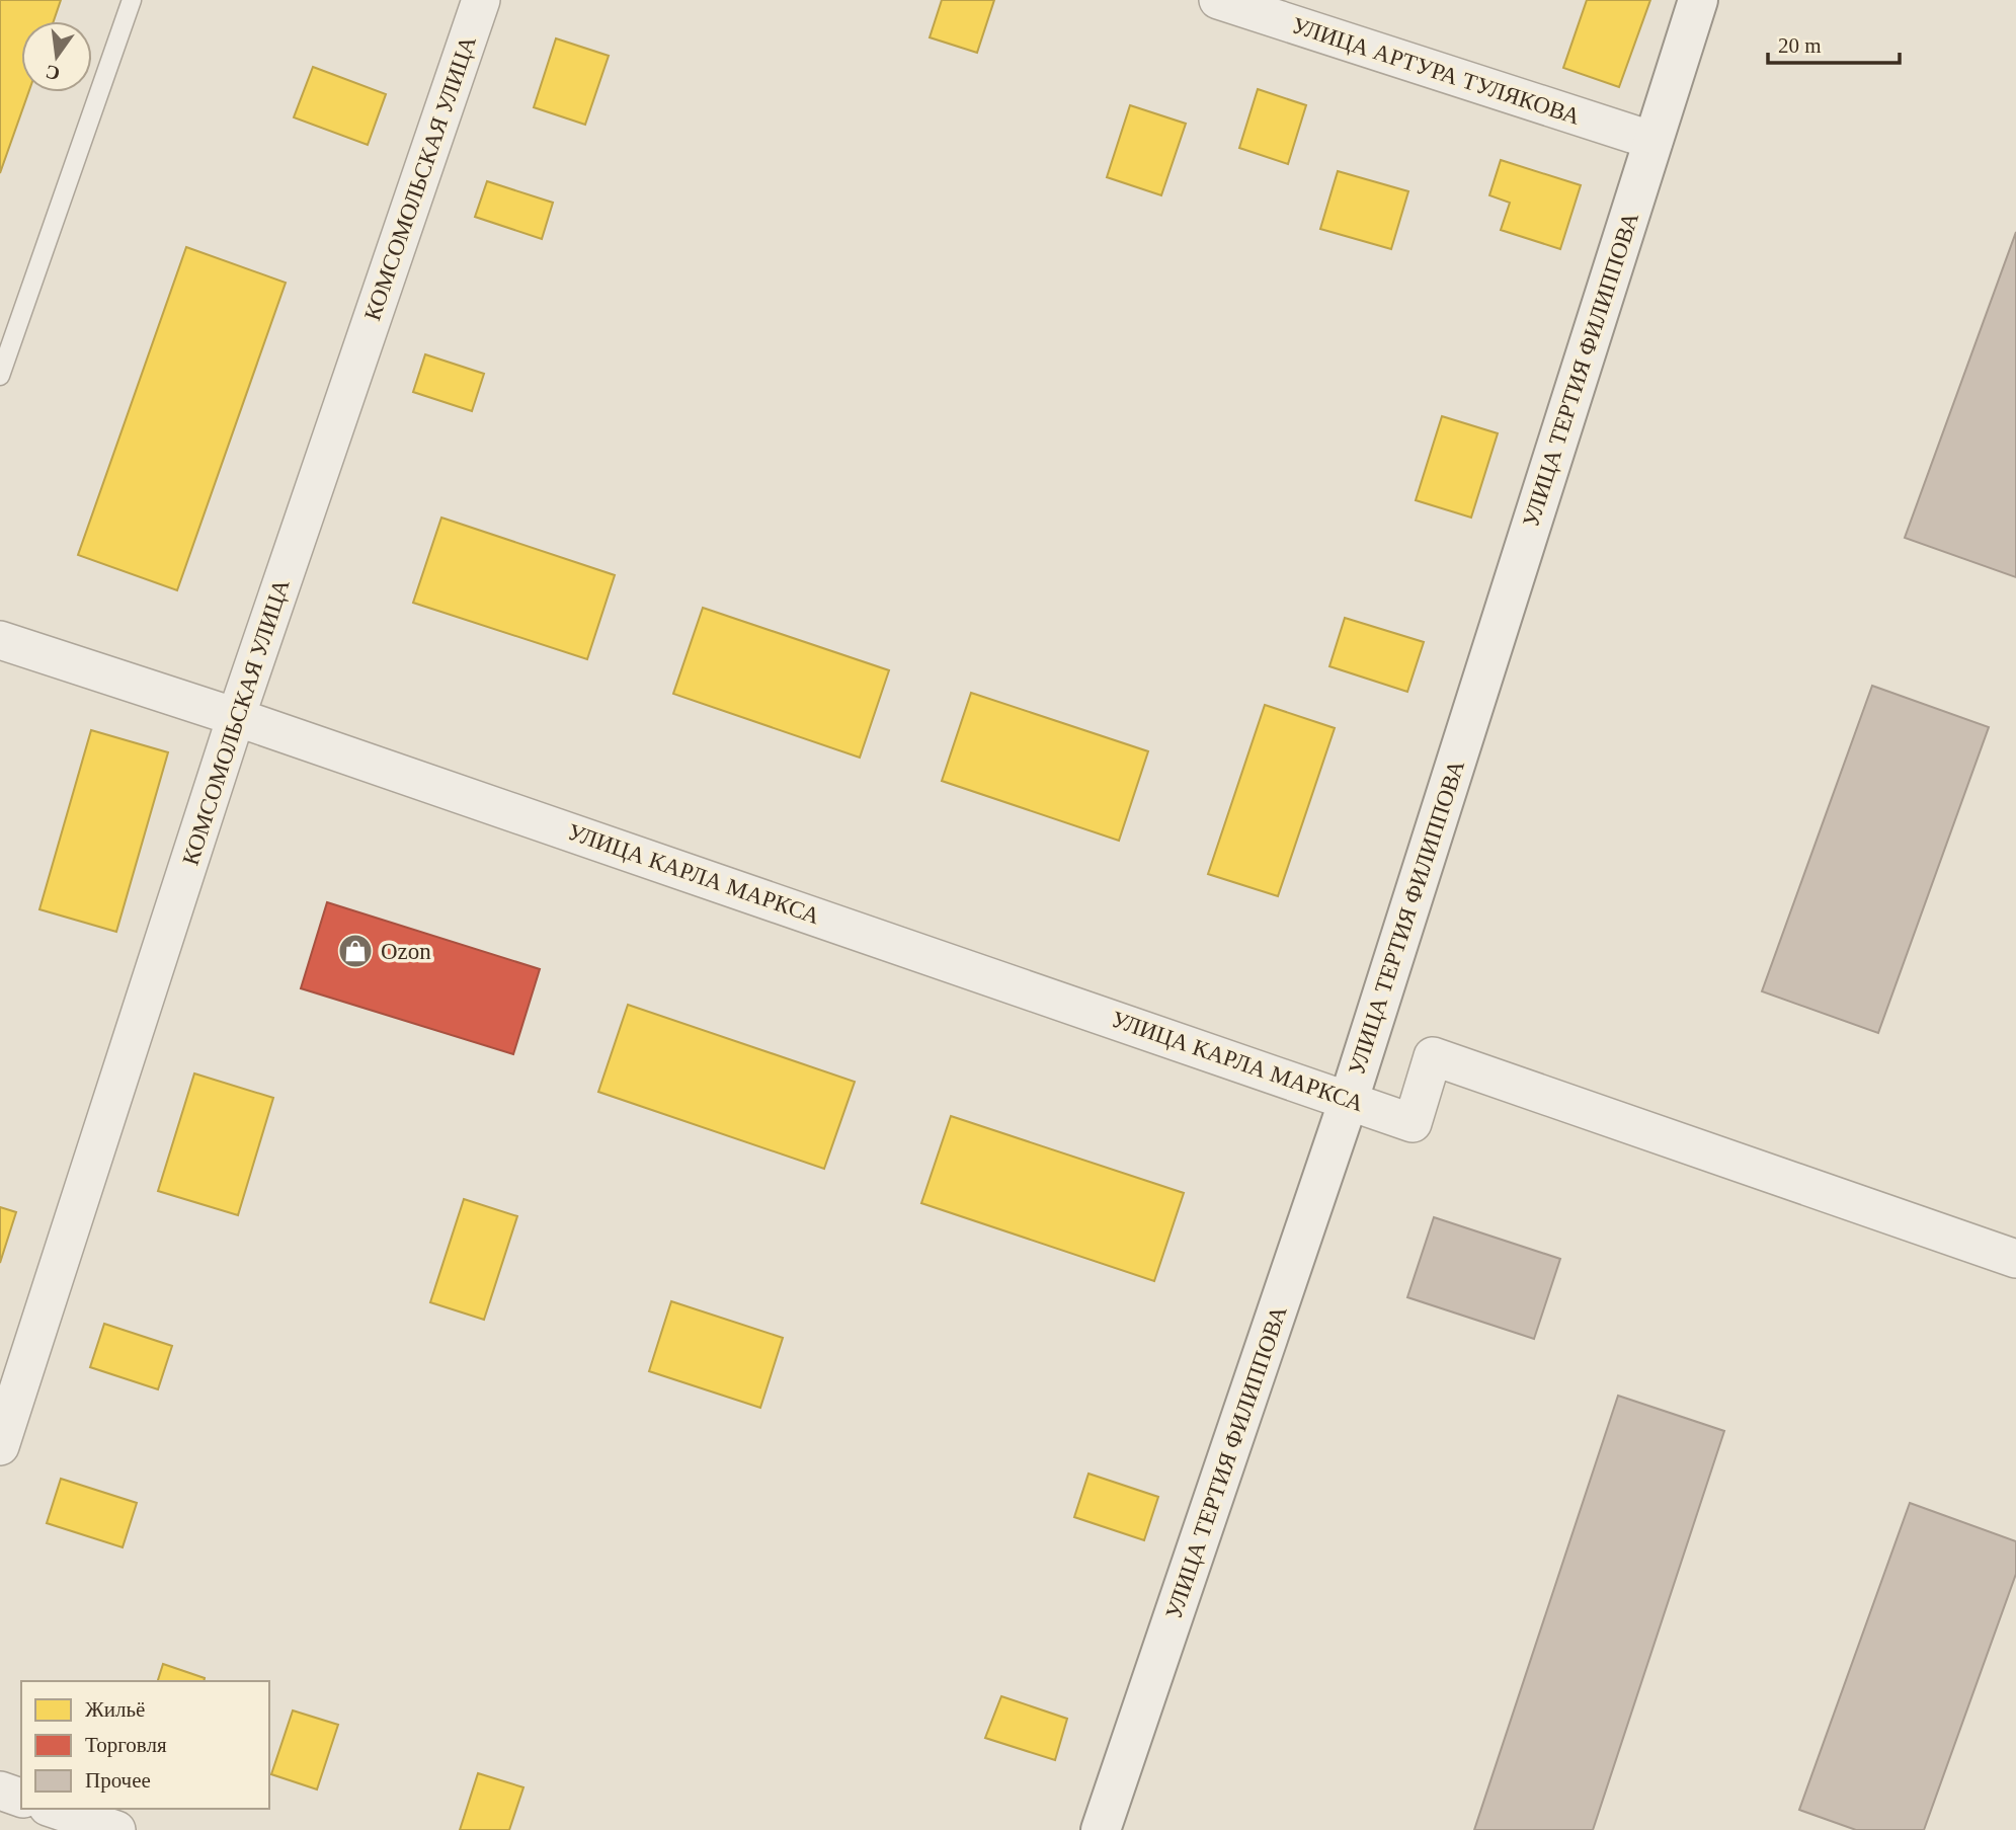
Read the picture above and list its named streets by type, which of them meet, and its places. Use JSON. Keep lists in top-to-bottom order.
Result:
{
  "streets": {
    "street": [
      "УЛИЦА АРТУРА ТУЛЯКОВА",
      "КОМСОМОЛЬСКАЯ УЛИЦА",
      "УЛИЦА ТЕРТИЯ ФИЛИППОВА",
      "УЛИЦА КАРЛА МАРКСА"
    ]
  },
  "crossings": [
    ["УЛИЦА АРТУРА ТУЛЯКОВА", "УЛИЦА ТЕРТИЯ ФИЛИППОВА"],
    ["КОМСОМОЛЬСКАЯ УЛИЦА", "УЛИЦА КАРЛА МАРКСА"],
    ["УЛИЦА ТЕРТИЯ ФИЛИППОВА", "УЛИЦА КАРЛА МАРКСА"]
  ],
  "places": {
    "shop": ["Ozon"]
  },
  "legend": ["Жильё", "Торговля", "Прочее"],
  "scale_bar": "20 m",
  "north": "bottom"
}
